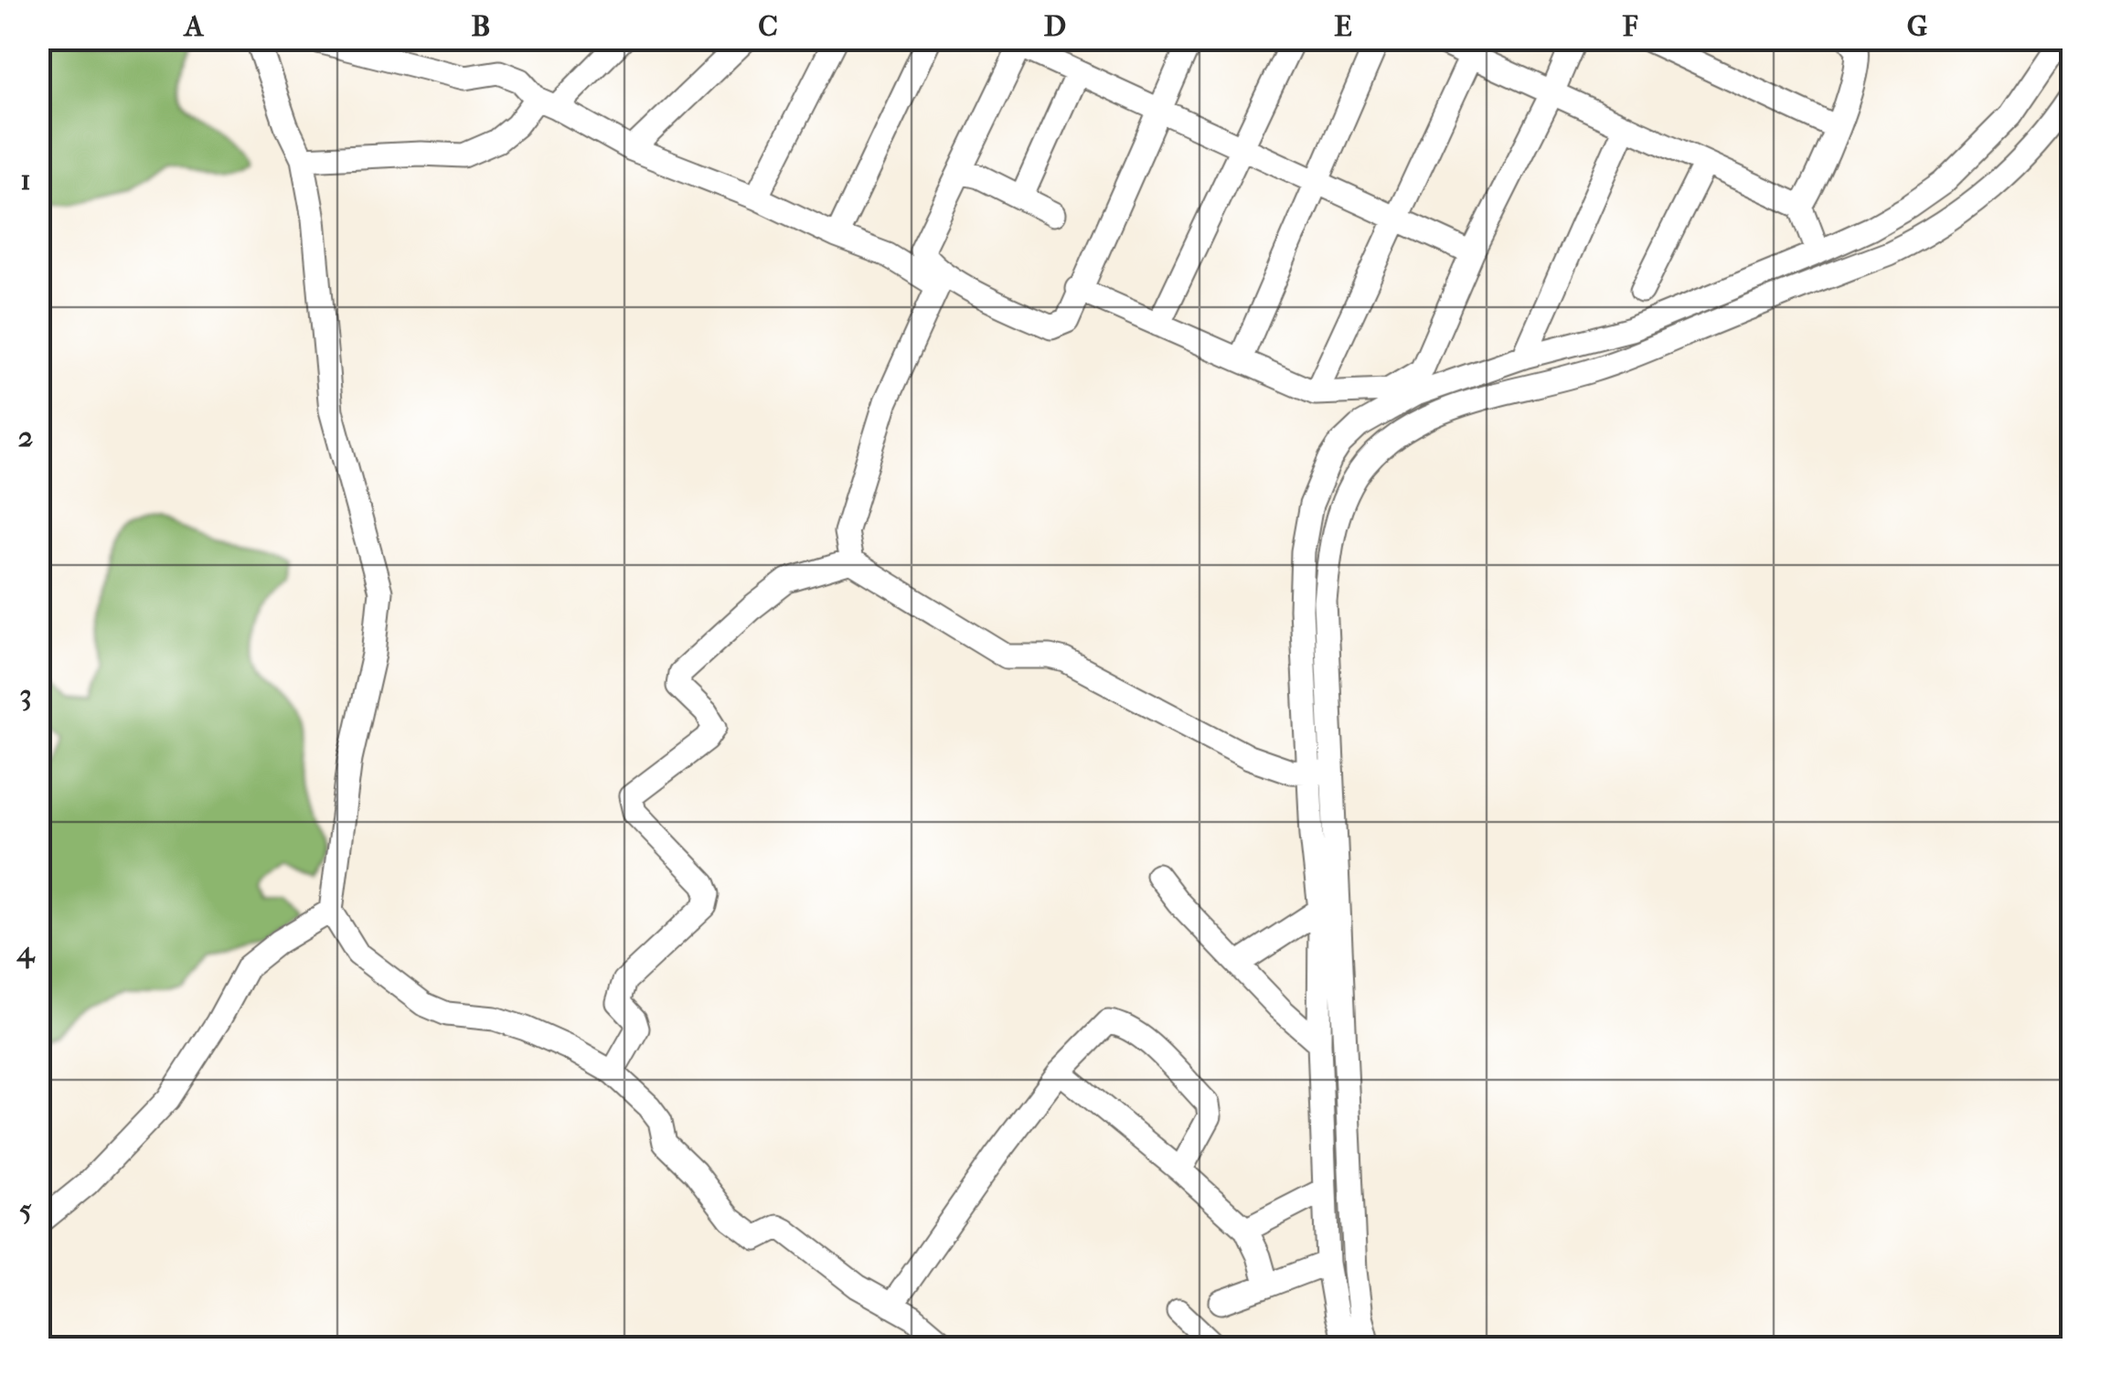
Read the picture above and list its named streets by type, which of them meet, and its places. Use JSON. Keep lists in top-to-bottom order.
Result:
{
  "grid": {
    "columns": [
      "A",
      "B",
      "C",
      "D",
      "E",
      "F",
      "G"
    ],
    "rows": [
      "1",
      "2",
      "3",
      "4",
      "5"
    ]
  }
}
